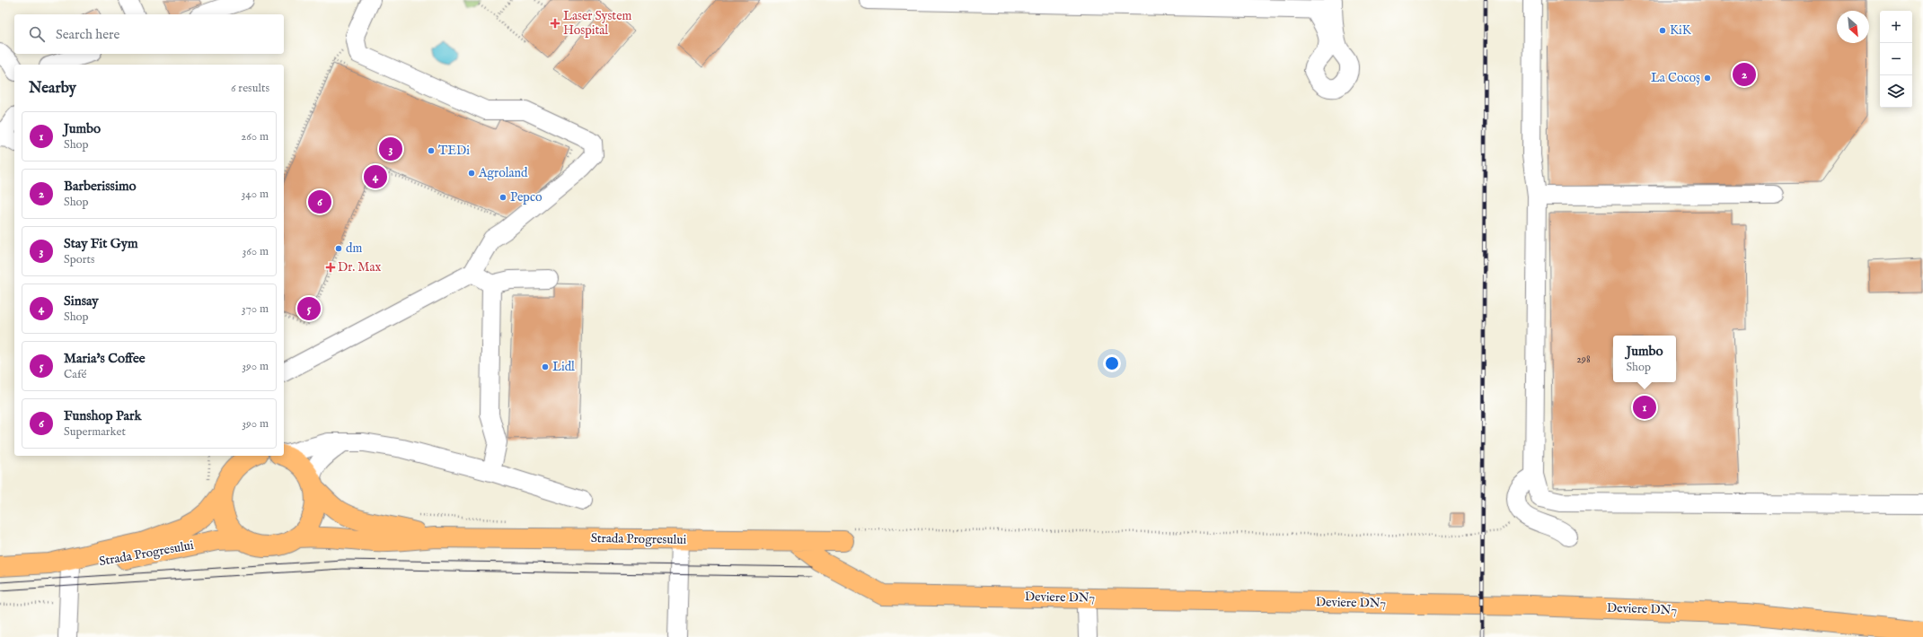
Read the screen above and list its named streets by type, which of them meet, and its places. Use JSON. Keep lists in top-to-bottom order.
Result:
{
  "streets": {
    "main road": ["Strada Progresului", "Deviere DN7"]
  },
  "crossings": [
    ["Strada Progresului", "Deviere DN7"]
  ],
  "places": {
    "health": ["Laser System Hospital", "Dr. Max"],
    "other": [
      "KiK",
      "La Cocoș",
      "TEDi",
      "Agroland",
      "Pepco",
      "dm",
      "Lidl"
    ]
  },
  "house_numbers": ["298"],
  "north": "bottom right",
  "page": {
    "map_buttons": ["+", "−"],
    "search": "Search here",
    "pins": [
      "2",
      "3",
      "4",
      "6",
      "5",
      "1"
    ],
    "heading": ["Nearby", "6 results"],
    "list": [
      {
        "mark": "1",
        "name": "Jumbo",
        "note": "Shop",
        "value": "260 m"
      },
      {
        "mark": "2",
        "name": "Barberissimo",
        "note": "Shop",
        "value": "340 m"
      },
      {
        "mark": "3",
        "name": "Stay Fit Gym",
        "note": "Sports",
        "value": "360 m"
      },
      {
        "mark": "4",
        "name": "Sinsay",
        "note": "Shop",
        "value": "370 m"
      },
      {
        "mark": "5",
        "name": "Maria's Coffee",
        "note": "Café",
        "value": "390 m"
      },
      {
        "mark": "6",
        "name": "Funshop Park",
        "note": "Supermarket",
        "value": "390 m"
      }
    ],
    "popup": ["Jumbo", "Shop"]
  }
}
